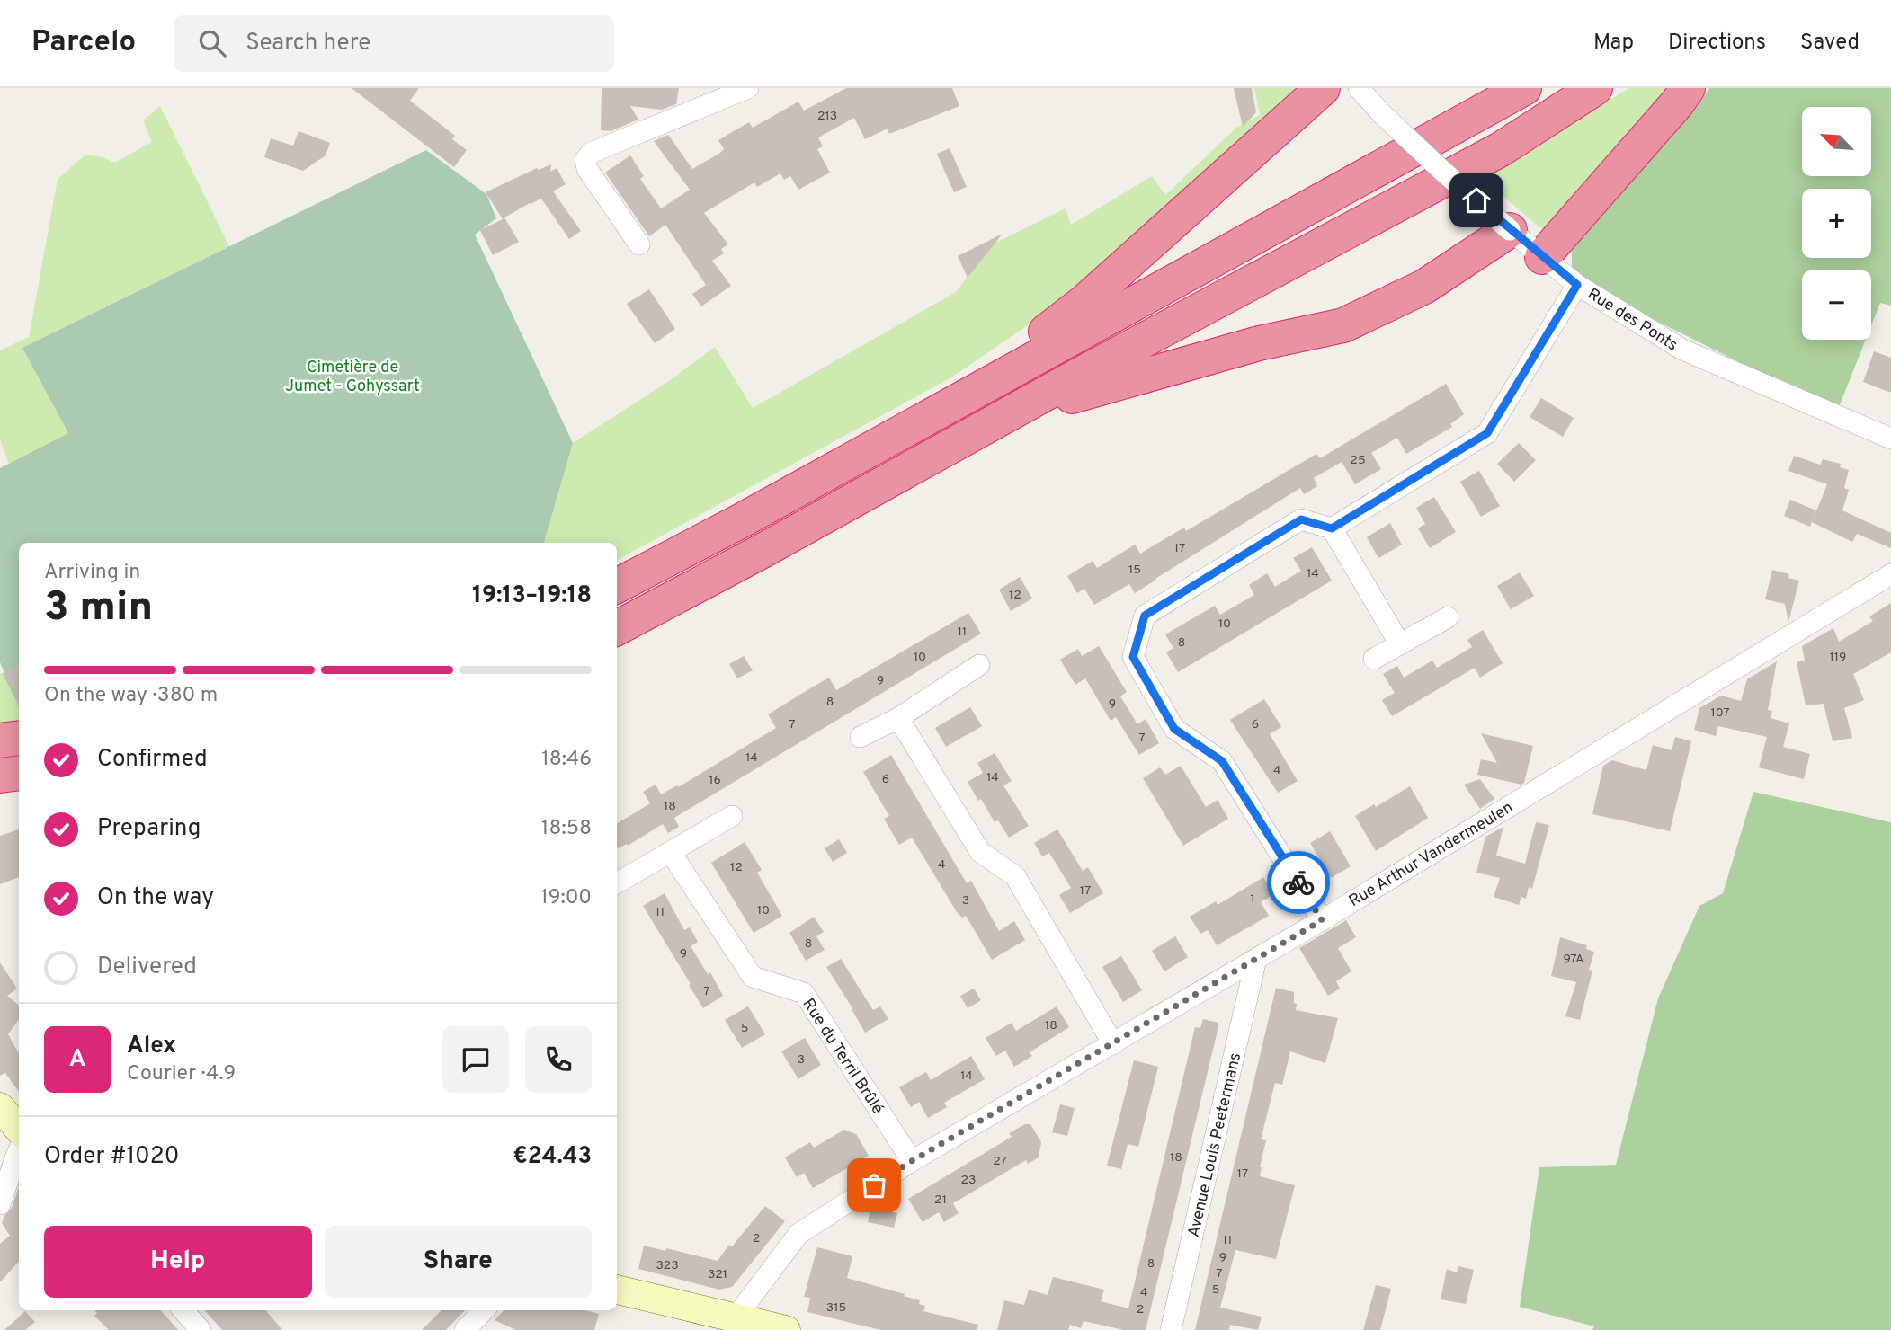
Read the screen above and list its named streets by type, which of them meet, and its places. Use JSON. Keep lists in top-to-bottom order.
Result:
{
  "streets": {
    "street": [
      "Rue des Ponts",
      "Rue Arthur Vandermeulen",
      "Rue du Terril Brûlé",
      "Avenue Louis Peetermans"
    ]
  },
  "crossings": [
    ["Rue Arthur Vandermeulen", "Rue du Terril Brûlé"],
    ["Rue Arthur Vandermeulen", "Avenue Louis Peetermans"]
  ],
  "parks": ["Cimetière de Jumet - Gohyssart"],
  "house_numbers": [
    "213",
    "25",
    "17",
    "15",
    "14",
    "12",
    "10",
    "11",
    "8",
    "10",
    "119",
    "9",
    "8",
    "9",
    "107",
    "7",
    "6",
    "7",
    "14",
    "4",
    "14",
    "6",
    "16",
    "18",
    "4",
    "12",
    "17",
    "1",
    "3",
    "10",
    "11",
    "8",
    "9",
    "97A",
    "7",
    "18",
    "5",
    "3",
    "14",
    "18",
    "27",
    "17",
    "23",
    "21",
    "2",
    "11",
    "9",
    "8",
    "323",
    "7",
    "321",
    "5",
    "4",
    "315",
    "2"
  ],
  "north": "top left",
  "page": {
    "header": "Parcelo",
    "search": "Search here",
    "nav": ["Map", "Directions", "Saved"],
    "map_buttons": ["+", "−"],
    "heading": ["3 min", "Arriving in", "19:13–19:18"],
    "panel": [
      "Alex",
      "Courier · 4.9",
      "Order #1020",
      "€24.43"
    ],
    "bar": "On the way · 380 m",
    "list": [
      ["Confirmed", "18:46"],
      ["Preparing", "18:58"],
      ["On the way", "19:00"],
      "Delivered"
    ],
    "round": "A",
    "buttons": ["Help", "Share"]
  }
}
